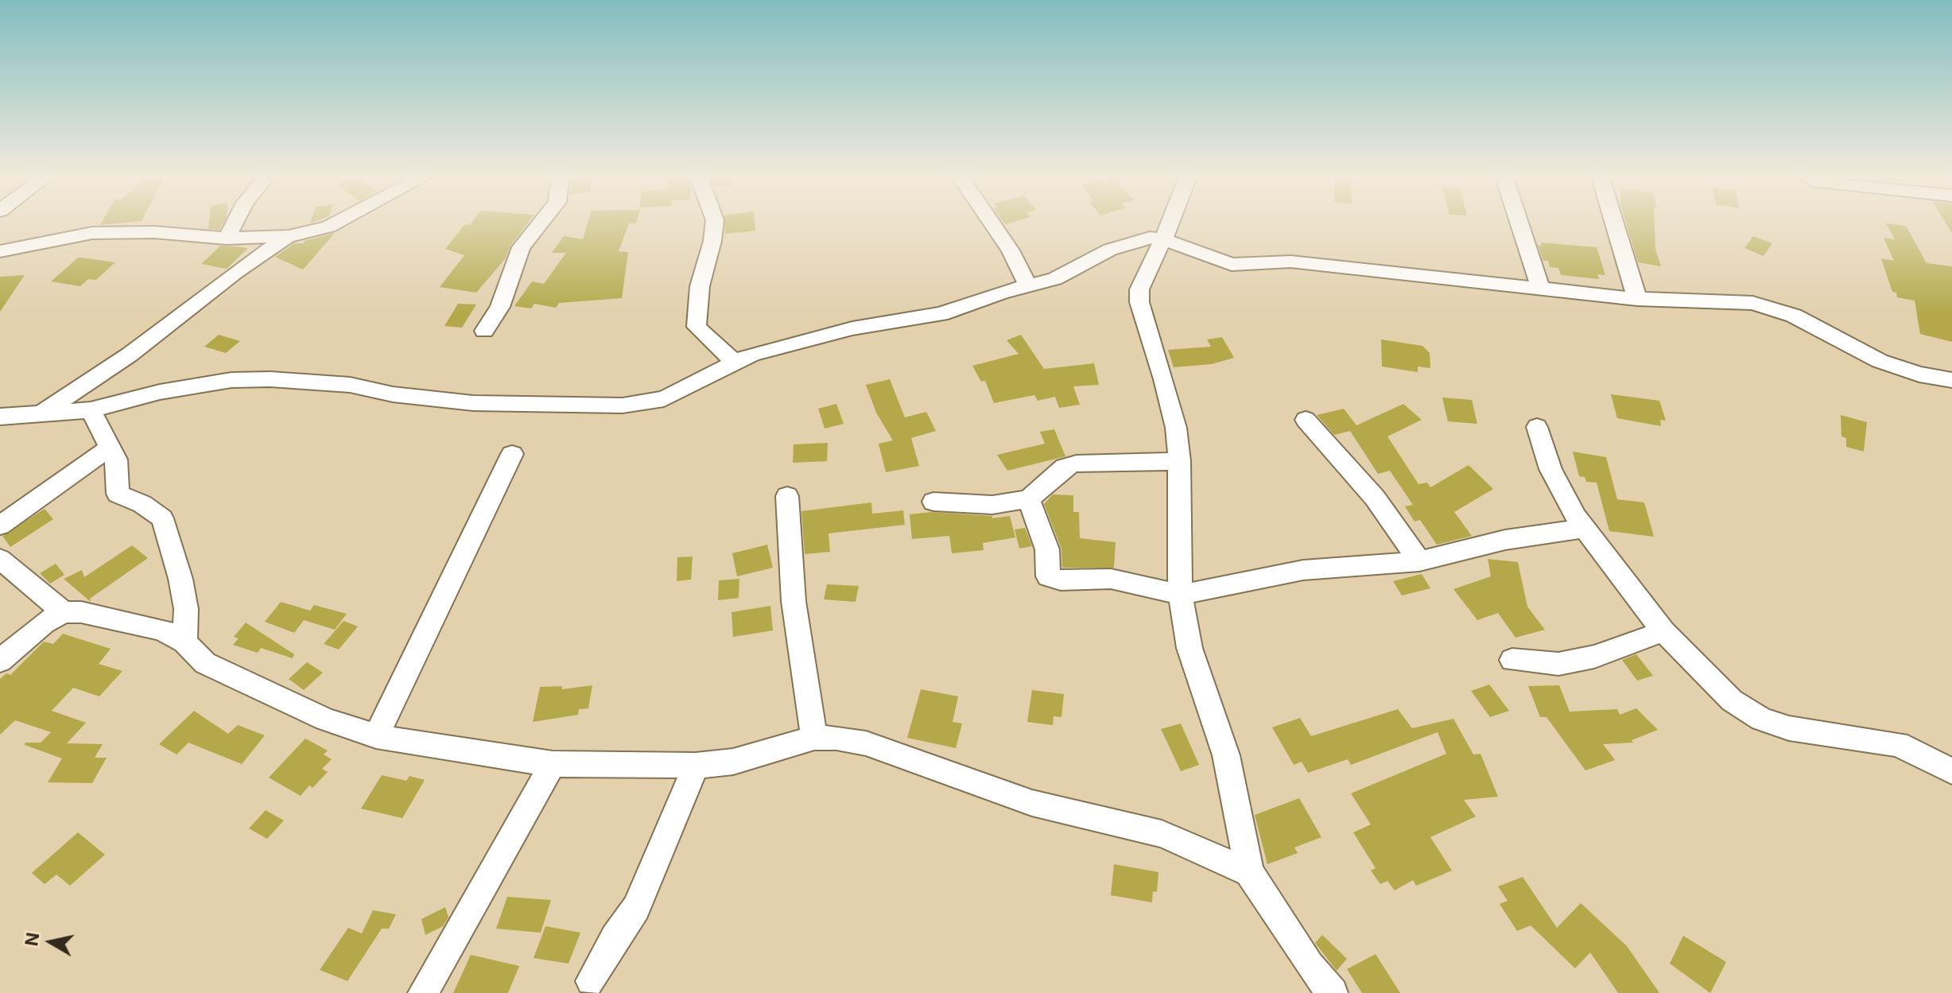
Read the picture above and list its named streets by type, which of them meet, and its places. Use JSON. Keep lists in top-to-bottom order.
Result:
{
  "north": "left"
}
